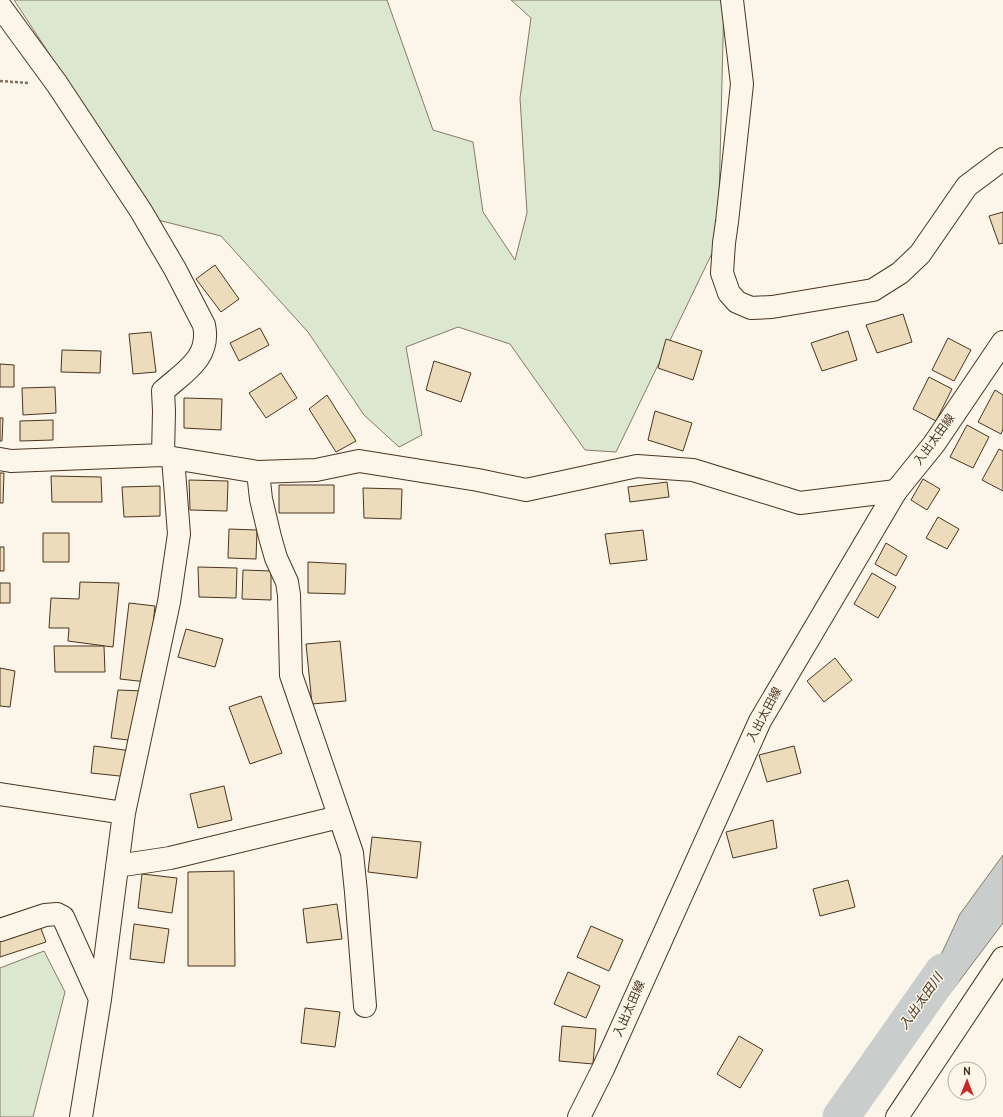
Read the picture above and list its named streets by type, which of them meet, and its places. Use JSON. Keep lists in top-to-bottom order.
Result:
{
  "streets": {
    "street": ["入出太田線"]
  },
  "water": ["入出太田川"],
  "north": "top"
}
